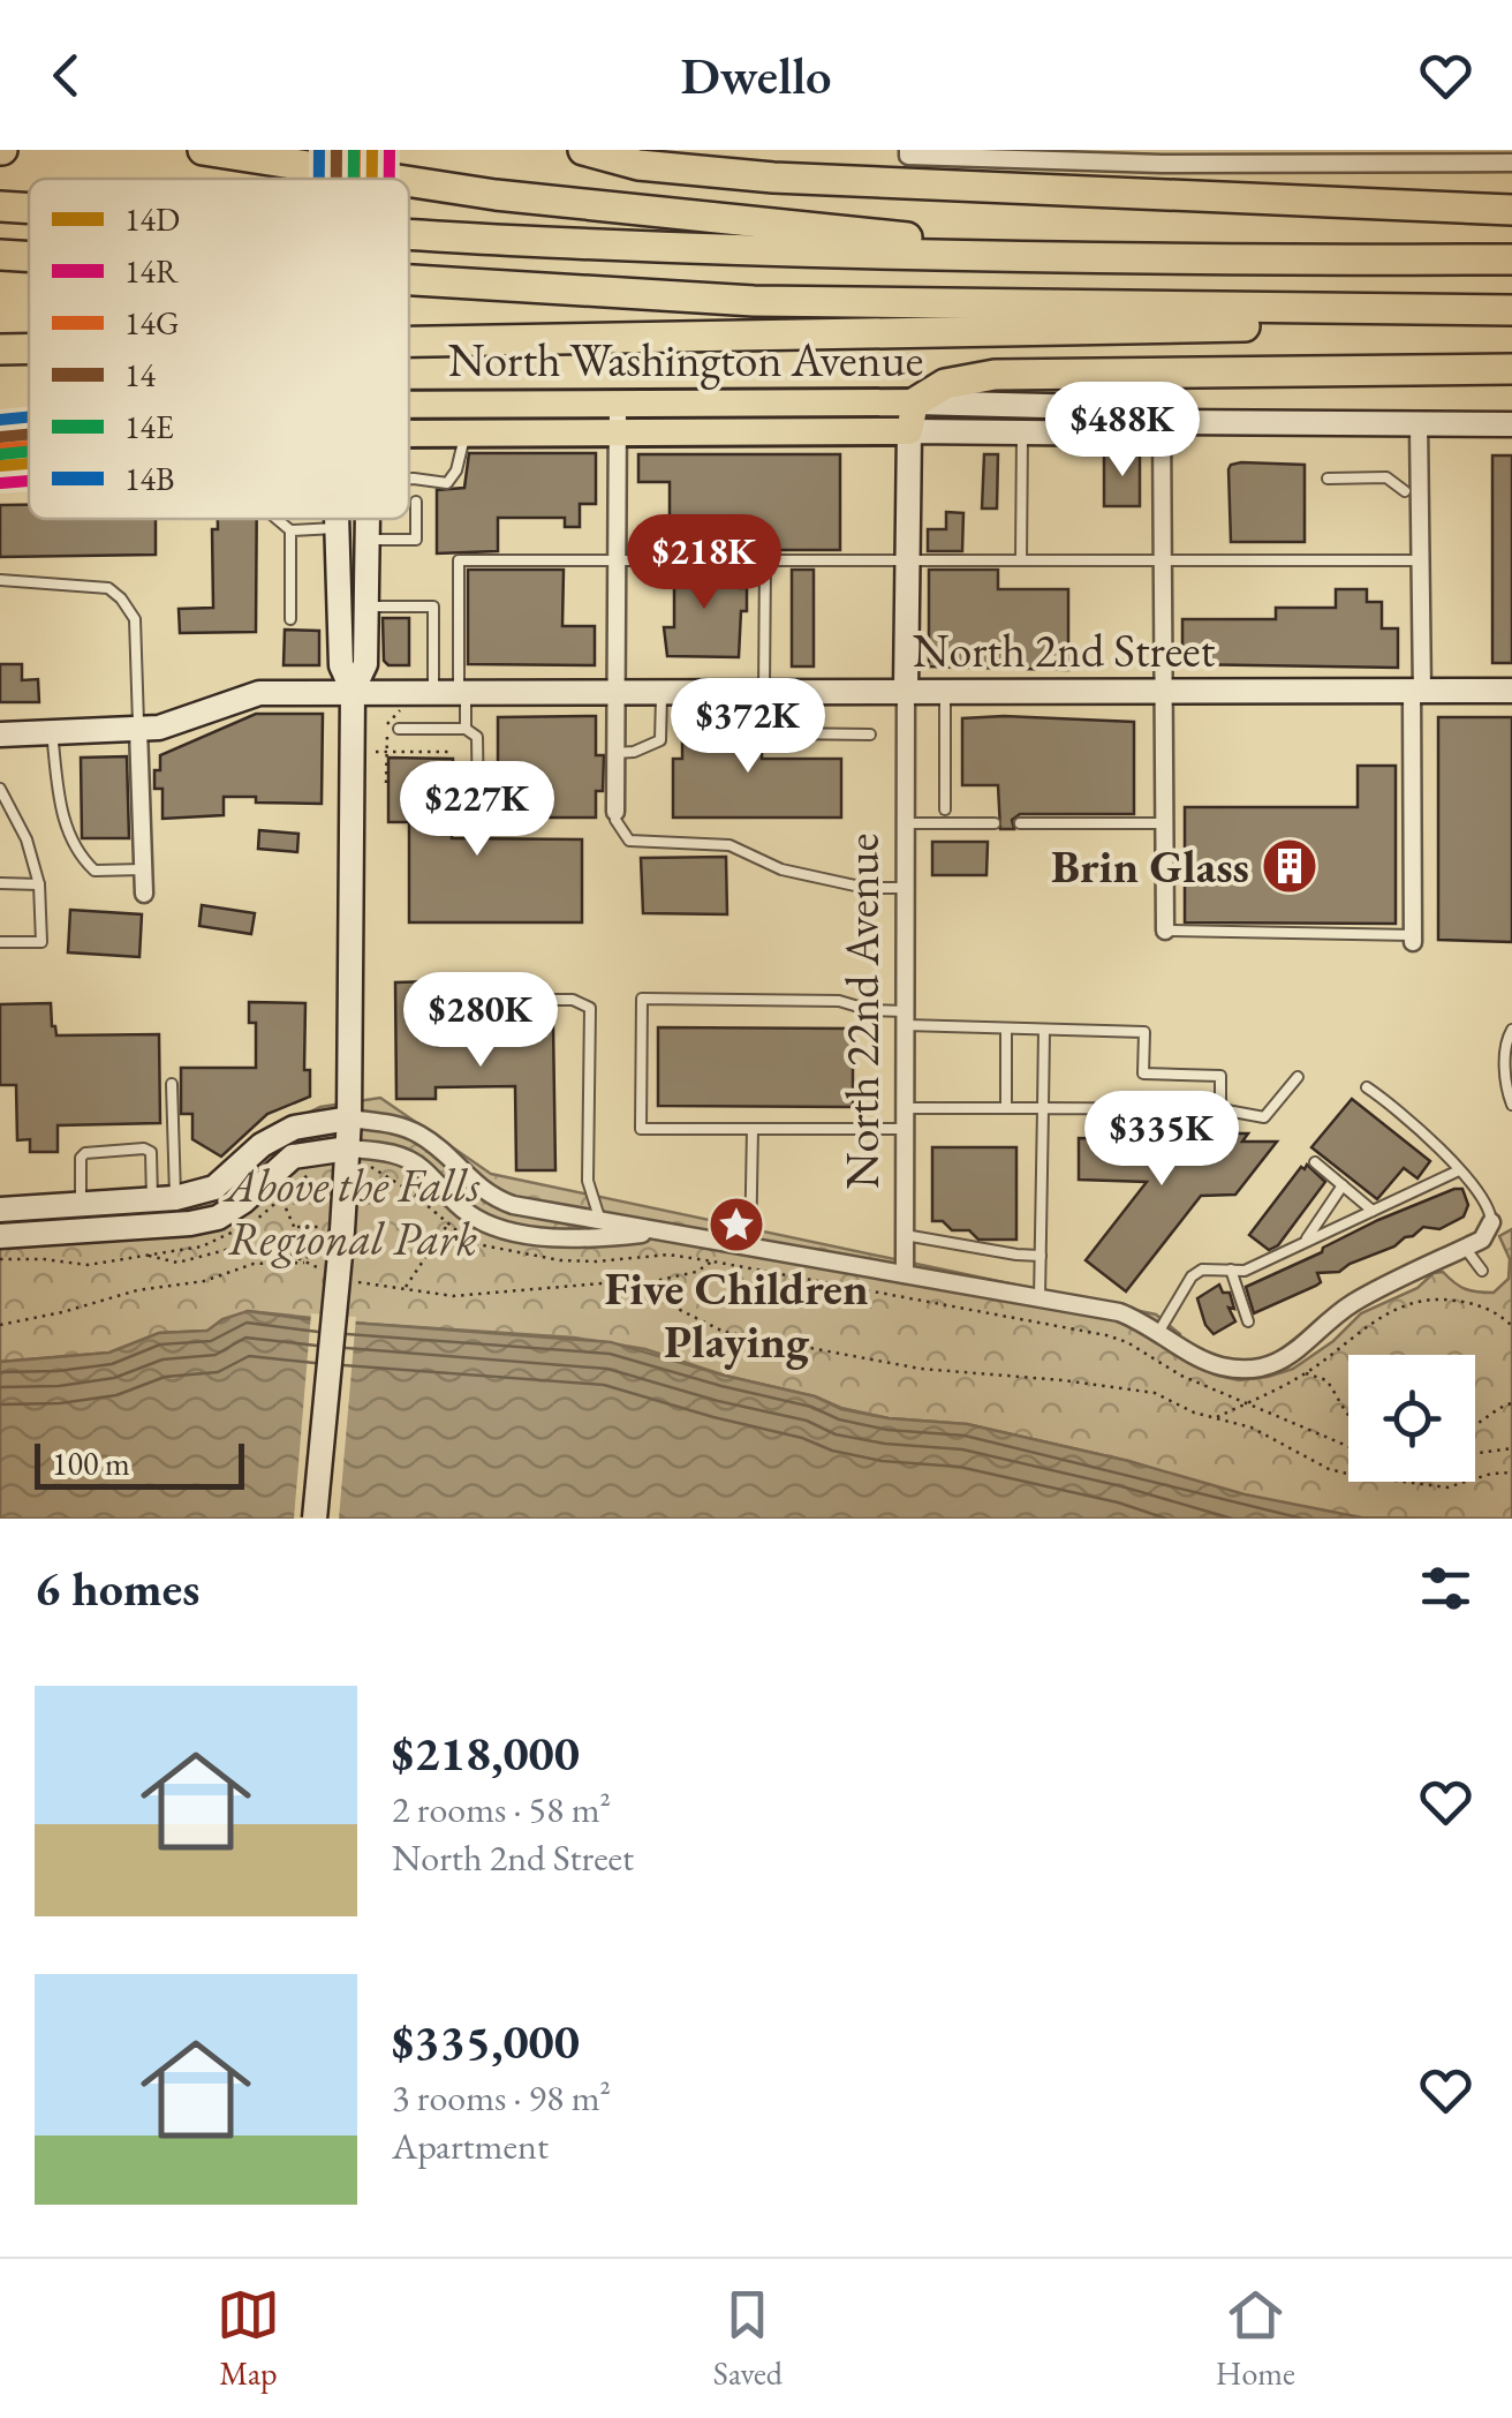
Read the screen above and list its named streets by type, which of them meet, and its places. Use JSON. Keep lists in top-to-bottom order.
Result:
{
  "streets": {
    "main road": ["North Washington Avenue"],
    "street": ["North 2nd Street", "North 22nd Avenue"]
  },
  "crossings": [
    ["North Washington Avenue", "North 22nd Avenue"],
    ["North 2nd Street", "North 22nd Avenue"]
  ],
  "parks": ["Above the Falls Regional Park"],
  "places": {
    "building": ["Brin Glass"],
    "place": ["Five Children Playing"]
  },
  "lines": [
    "transit line 14D",
    "transit line 14R",
    "transit line 14G",
    "transit line 14",
    "transit line 14E",
    "transit line 14B"
  ],
  "legend": [
    "14D",
    "14R",
    "14G",
    "14",
    "14E",
    "14B"
  ],
  "scale_bar": "100 m",
  "page": {
    "header": "Dwello",
    "price": [
      "$488K",
      "$218K",
      "$372K",
      "$227K",
      "$280K",
      "$335K"
    ],
    "scale": "100 m",
    "heading": "6 homes",
    "list": [
      {
        "name": "$218,000",
        "note": "2 rooms · 58 m² · North 2nd Street"
      },
      {
        "name": "$335,000",
        "note": "3 rooms · 98 m² · Apartment"
      }
    ],
    "tabs": ["Map", "Saved", "Home"]
  }
}
